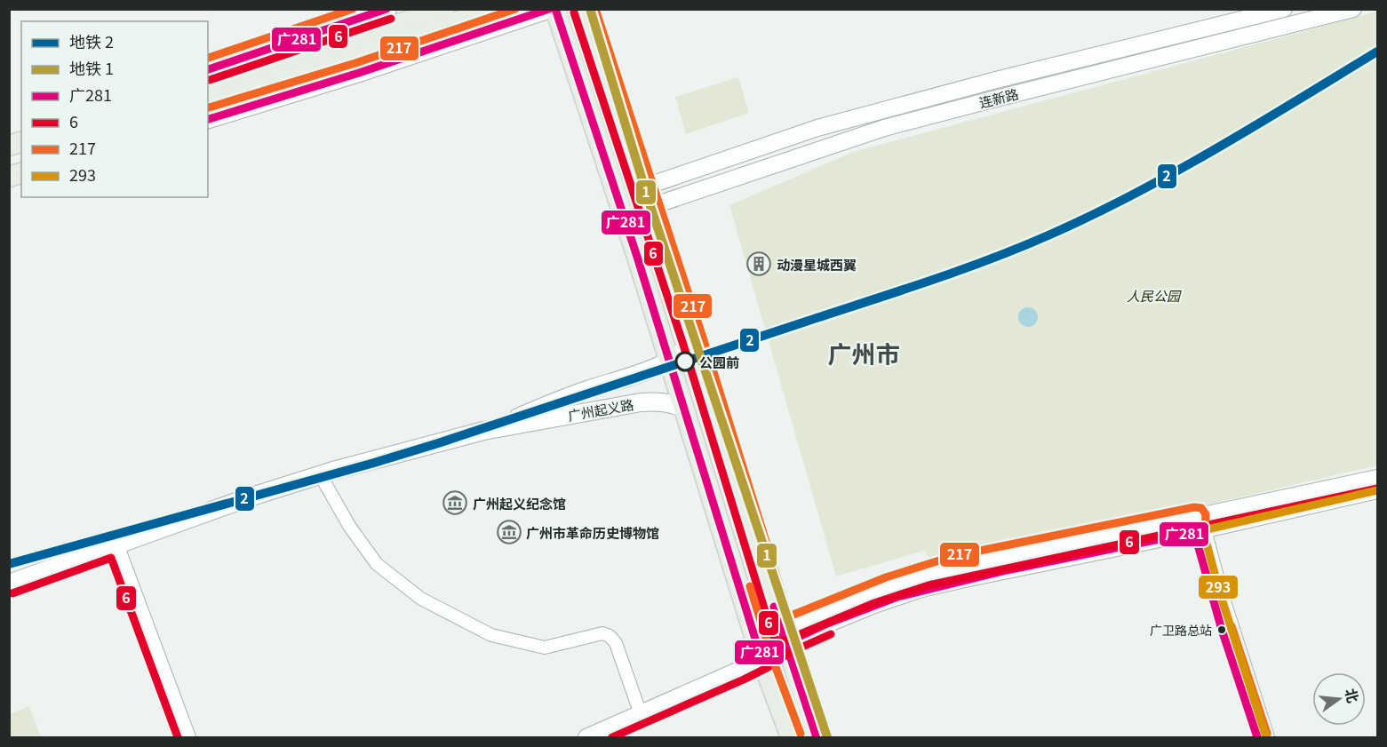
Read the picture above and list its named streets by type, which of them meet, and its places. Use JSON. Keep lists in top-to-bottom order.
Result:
{
  "streets": {
    "main road": ["广州起义路"],
    "street": ["连新路"]
  },
  "districts": ["广州市"],
  "parks": ["人民公园"],
  "places": {
    "building": ["动漫星城西翼"],
    "other": ["公园前", "广卫路总站"],
    "museum": ["广州起义纪念馆", "广州市革命历史博物馆"]
  },
  "lines": [
    "metro line 1",
    "transit line 广281",
    "transit line 217",
    "transit line 6",
    "metro line 2",
    "transit line 293"
  ],
  "legend": [
    "地铁 2",
    "地铁 1",
    "广281",
    "6",
    "217",
    "293"
  ],
  "north": "right"
}
